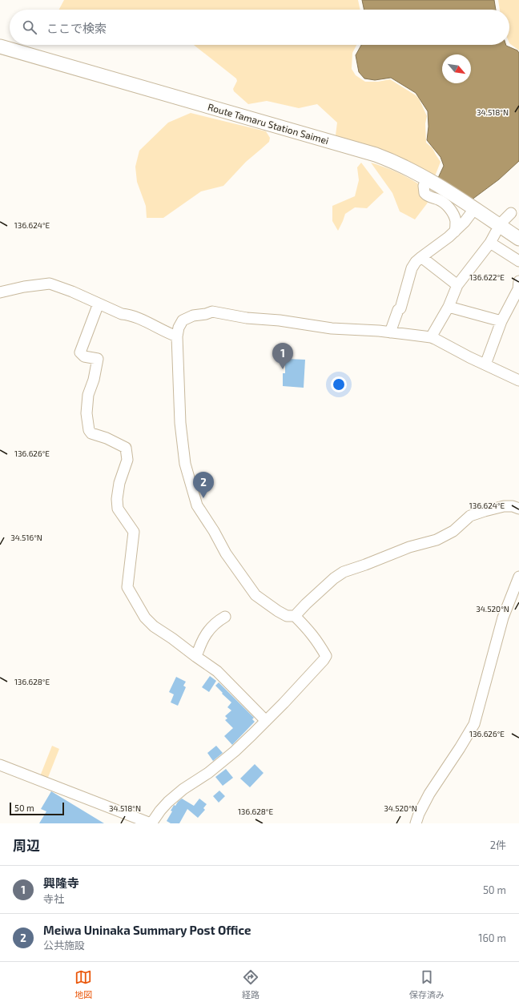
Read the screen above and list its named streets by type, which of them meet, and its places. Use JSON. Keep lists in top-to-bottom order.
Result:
{
  "streets": {
    "main road": ["Route Tamaru Station Saimei"]
  },
  "scale_bar": "50 m",
  "north": "bottom right",
  "page": {
    "search": "ここで検索",
    "pins": ["1", "2"],
    "scale": "50 m",
    "heading": ["周辺", "2件"],
    "list": [
      {
        "mark": "1",
        "name": "興隆寺",
        "note": "寺社",
        "value": "50 m"
      },
      {
        "mark": "2",
        "name": "Meiwa Uninaka Summary Post Office",
        "note": "公共施設",
        "value": "160 m"
      }
    ],
    "nav": ["地図", "経路", "保存済み"]
  },
  "coordinates": [
    "34.518°N",
    "136.624°E",
    "136.622°E",
    "136.626°E",
    "34.516°N",
    "34.520°N",
    "136.628°E"
  ]
}
